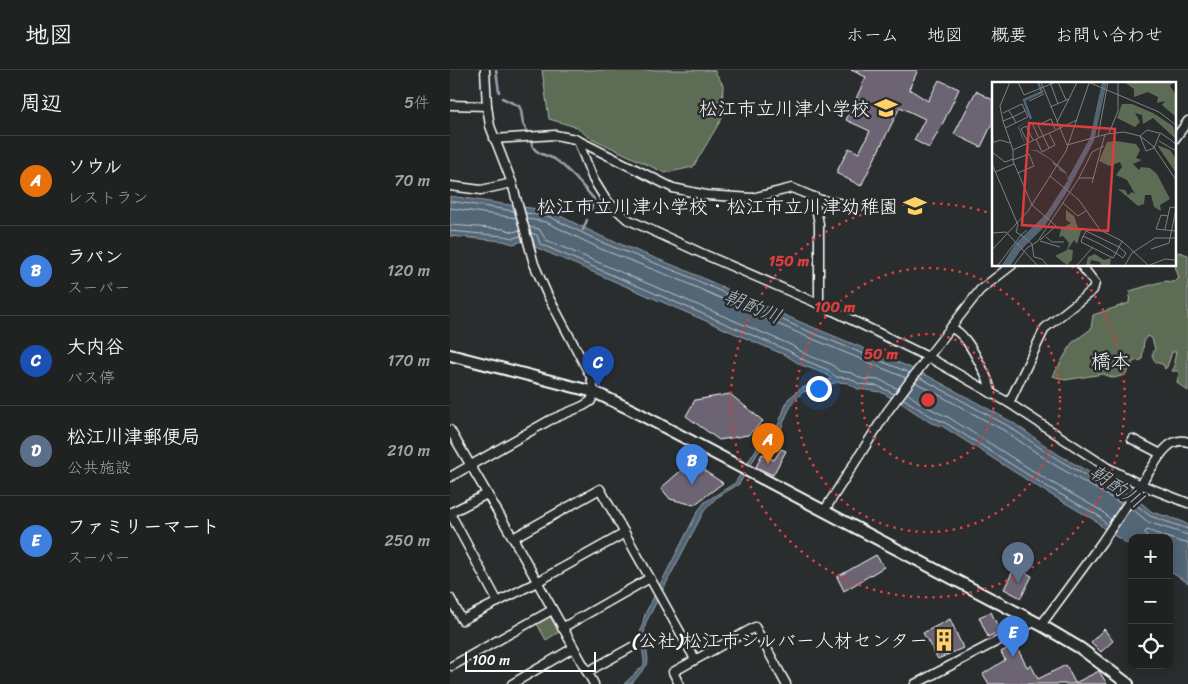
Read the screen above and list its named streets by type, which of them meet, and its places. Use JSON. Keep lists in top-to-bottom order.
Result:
{
  "districts": ["橋本"],
  "water": ["朝酌川"],
  "places": {
    "school or university": ["松江市立川津小学校", "松江市立川津小学校・松江市立川津幼稚園"],
    "building": ["(公社)松江市シルバー人材センター"]
  },
  "scale_bar": "100 m",
  "page": {
    "header": "地図",
    "nav": [
      "ホーム",
      "地図",
      "概要",
      "お問い合わせ"
    ],
    "heading": ["周辺", "5件"],
    "list": [
      {
        "mark": "A",
        "name": "ソウル",
        "note": "レストラン",
        "value": "70 m"
      },
      {
        "mark": "B",
        "name": "ラパン",
        "note": "スーパー",
        "value": "120 m"
      },
      {
        "mark": "C",
        "name": "大内谷",
        "note": "バス停",
        "value": "170 m"
      },
      {
        "mark": "D",
        "name": "松江川津郵便局",
        "note": "公共施設",
        "value": "210 m"
      },
      {
        "mark": "E",
        "name": "ファミリーマート",
        "note": "スーパー",
        "value": "250 m"
      }
    ],
    "pins": [
      "C",
      "A",
      "B",
      "D",
      "E"
    ],
    "map_buttons": ["+", "−"],
    "scale": "100 m"
  },
  "rings": ["150 m", "100 m", "50 m"]
}
